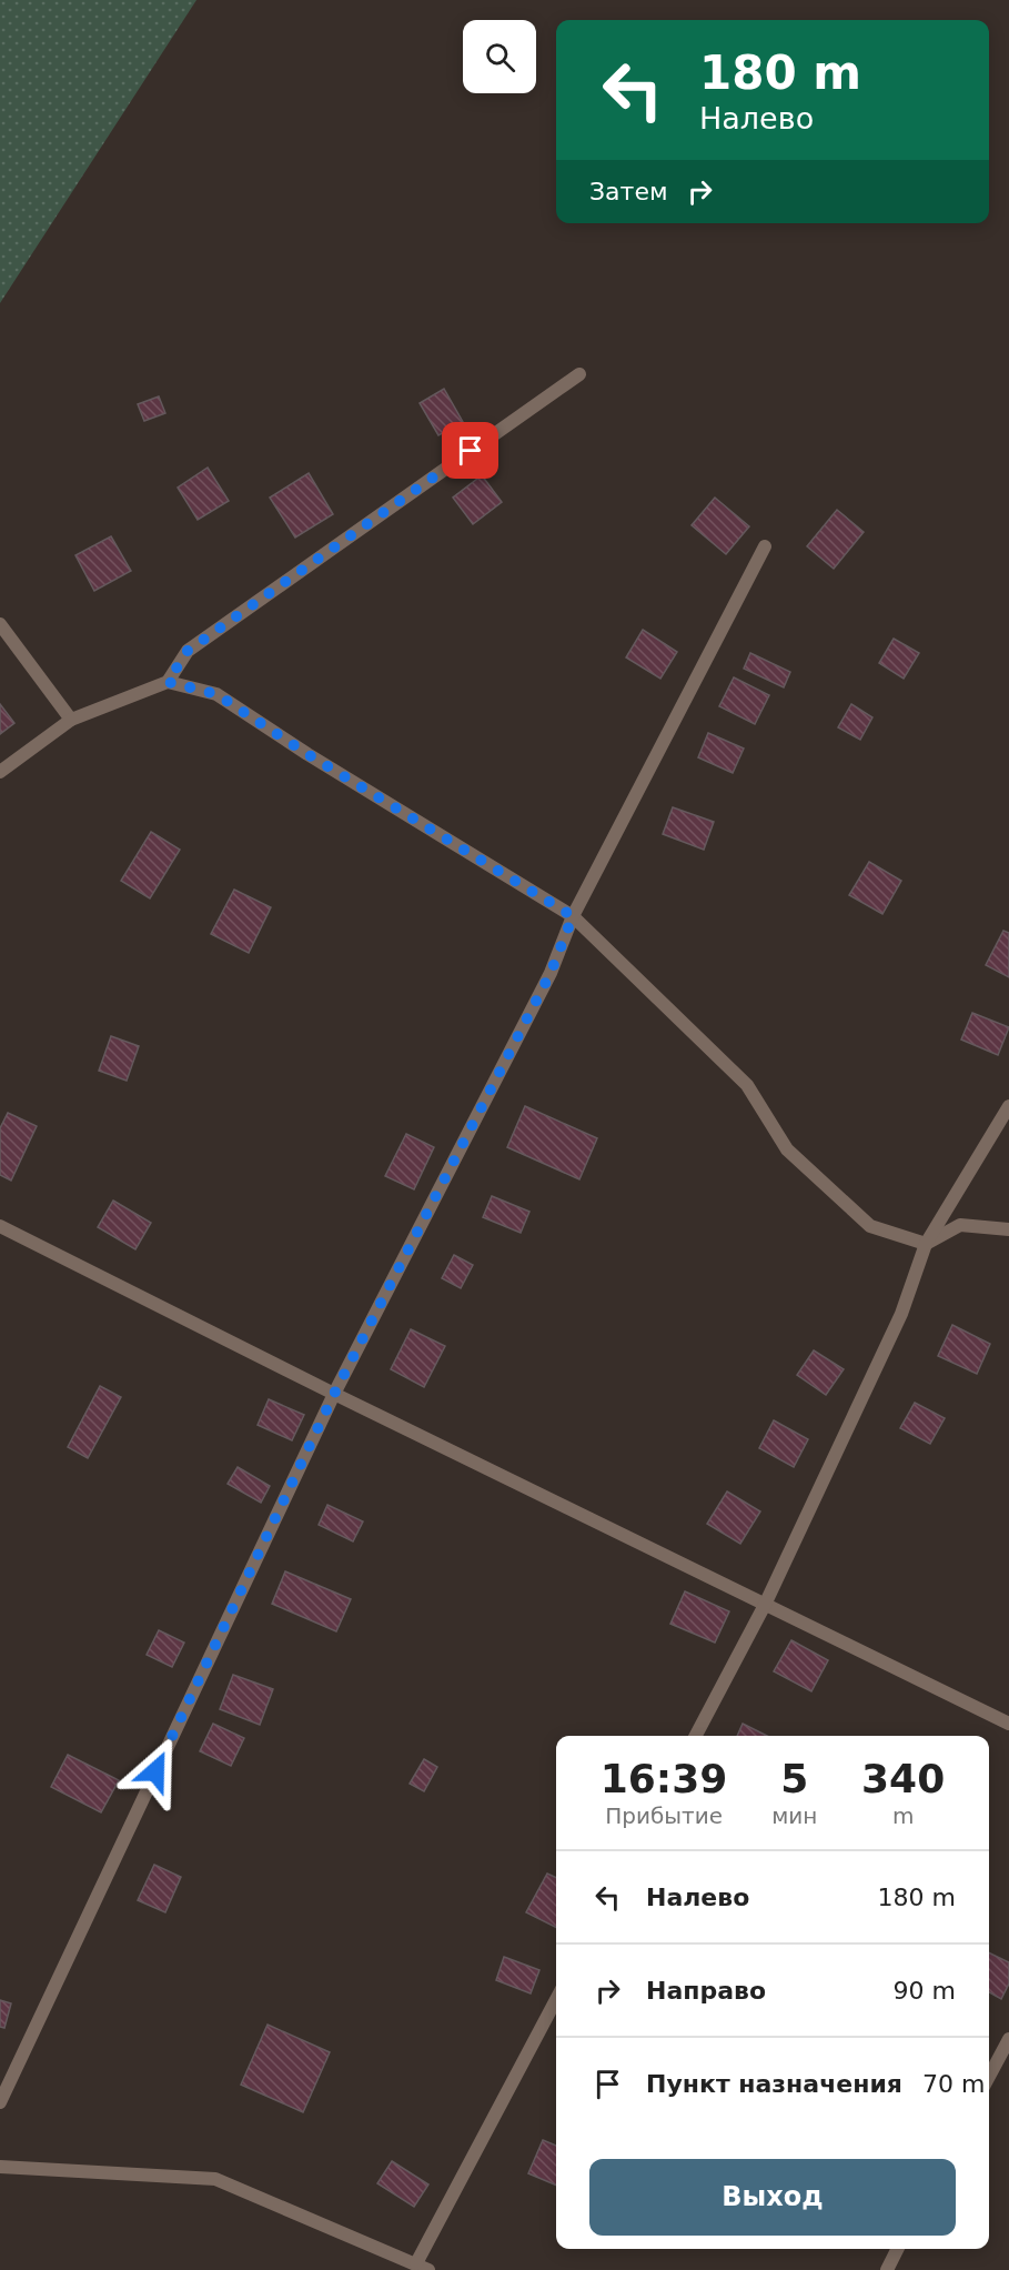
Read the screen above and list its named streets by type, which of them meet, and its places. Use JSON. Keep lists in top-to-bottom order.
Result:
{
  "page": {
    "turn": ["180 m", "Налево"],
    "then": "Затем",
    "eta": [
      "16:39",
      "Прибытие",
      "5",
      "мин",
      "340",
      "m"
    ],
    "list": [
      {
        "name": "Налево",
        "value": "180 m"
      },
      {
        "name": "Направо",
        "value": "90 m"
      },
      {
        "name": "Пункт назначения",
        "value": "70 m"
      }
    ],
    "buttons": "Выход"
  }
}
